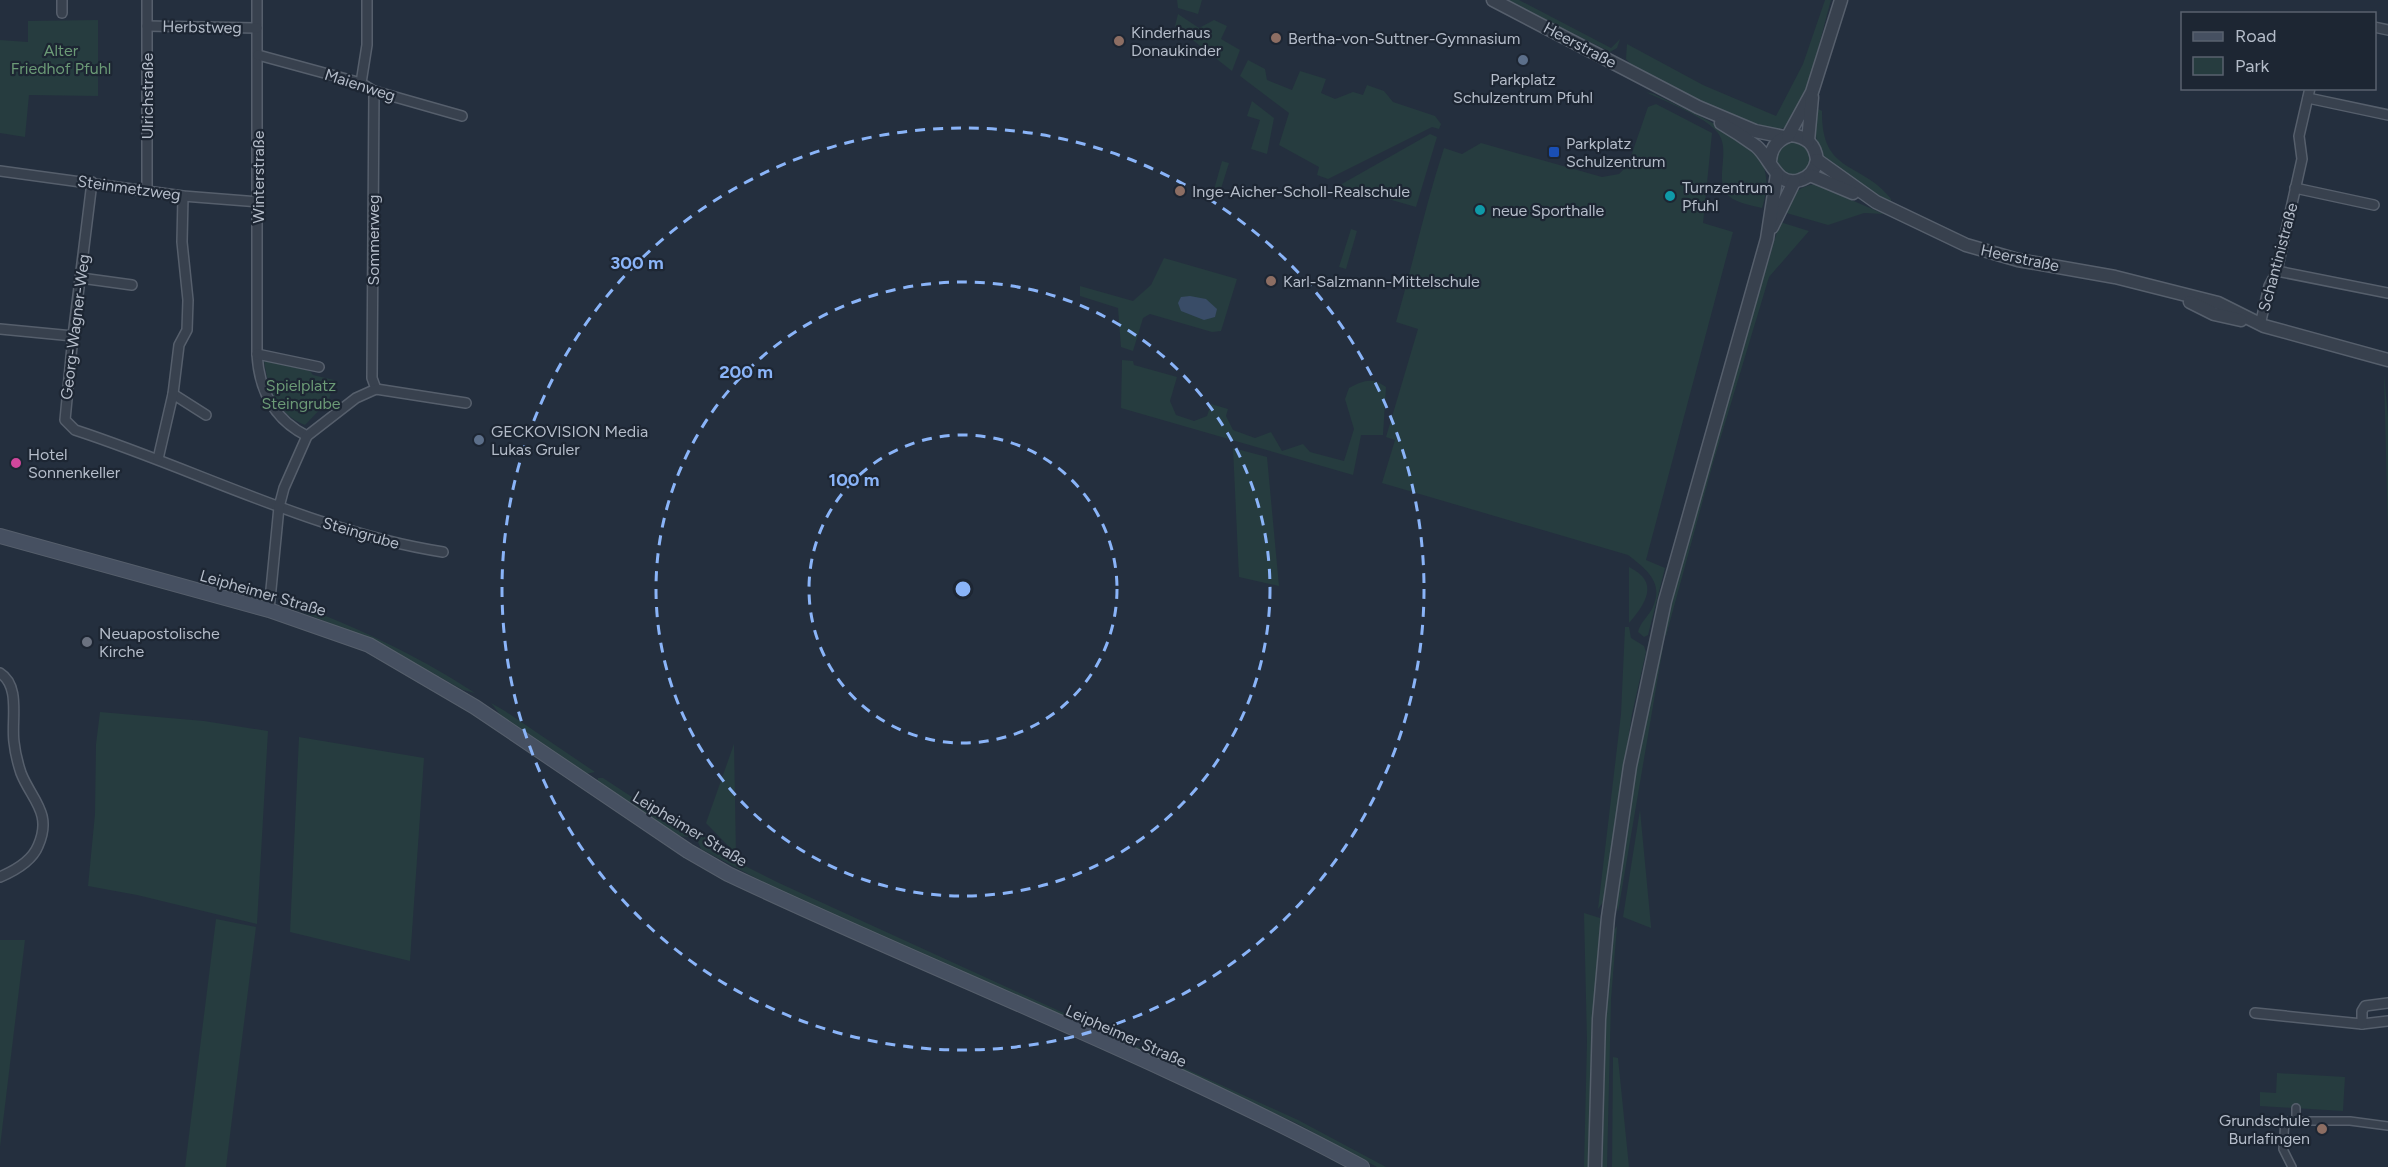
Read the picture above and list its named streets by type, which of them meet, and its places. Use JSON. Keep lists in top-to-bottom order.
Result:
{
  "streets": {
    "main road": ["Leipheimer Straße"],
    "street": [
      "Herbstweg",
      "Heerstraße",
      "Maienweg",
      "Ulrichstraße",
      "Winterstraße",
      "Steinmetzweg",
      "Sommerweg",
      "Schantinistraße",
      "Georg-Wagner-Weg",
      "Steingrube"
    ]
  },
  "crossings": [
    ["Herbstweg", "Ulrichstraße"],
    ["Herbstweg", "Winterstraße"],
    ["Heerstraße", "Schantinistraße"],
    ["Maienweg", "Winterstraße"],
    ["Maienweg", "Sommerweg"],
    ["Ulrichstraße", "Steinmetzweg"],
    ["Winterstraße", "Steinmetzweg"],
    ["Steinmetzweg", "Georg-Wagner-Weg"],
    ["Georg-Wagner-Weg", "Steingrube"]
  ],
  "parks": ["Alter Friedhof Pfuhl", "Spielplatz Steingrube"],
  "places": {
    "other": [
      "Bertha-von-Suttner-Gymnasium",
      "Kinderhaus Donaukinder",
      "Parkplatz Schulzentrum Pfuhl",
      "Inge-Aicher-Scholl-Realschule",
      "Turnzentrum Pfuhl",
      "neue Sporthalle",
      "Karl-Salzmann-Mittelschule",
      "GECKOVISION Media Lukas Gruler",
      "Hotel Sonnenkeller",
      "Neuapostolische Kirche",
      "Grundschule Burlafingen"
    ],
    "transit": ["Parkplatz Schulzentrum"]
  },
  "legend": ["Road", "Park"],
  "rings": ["300 m", "200 m", "100 m"]
}
